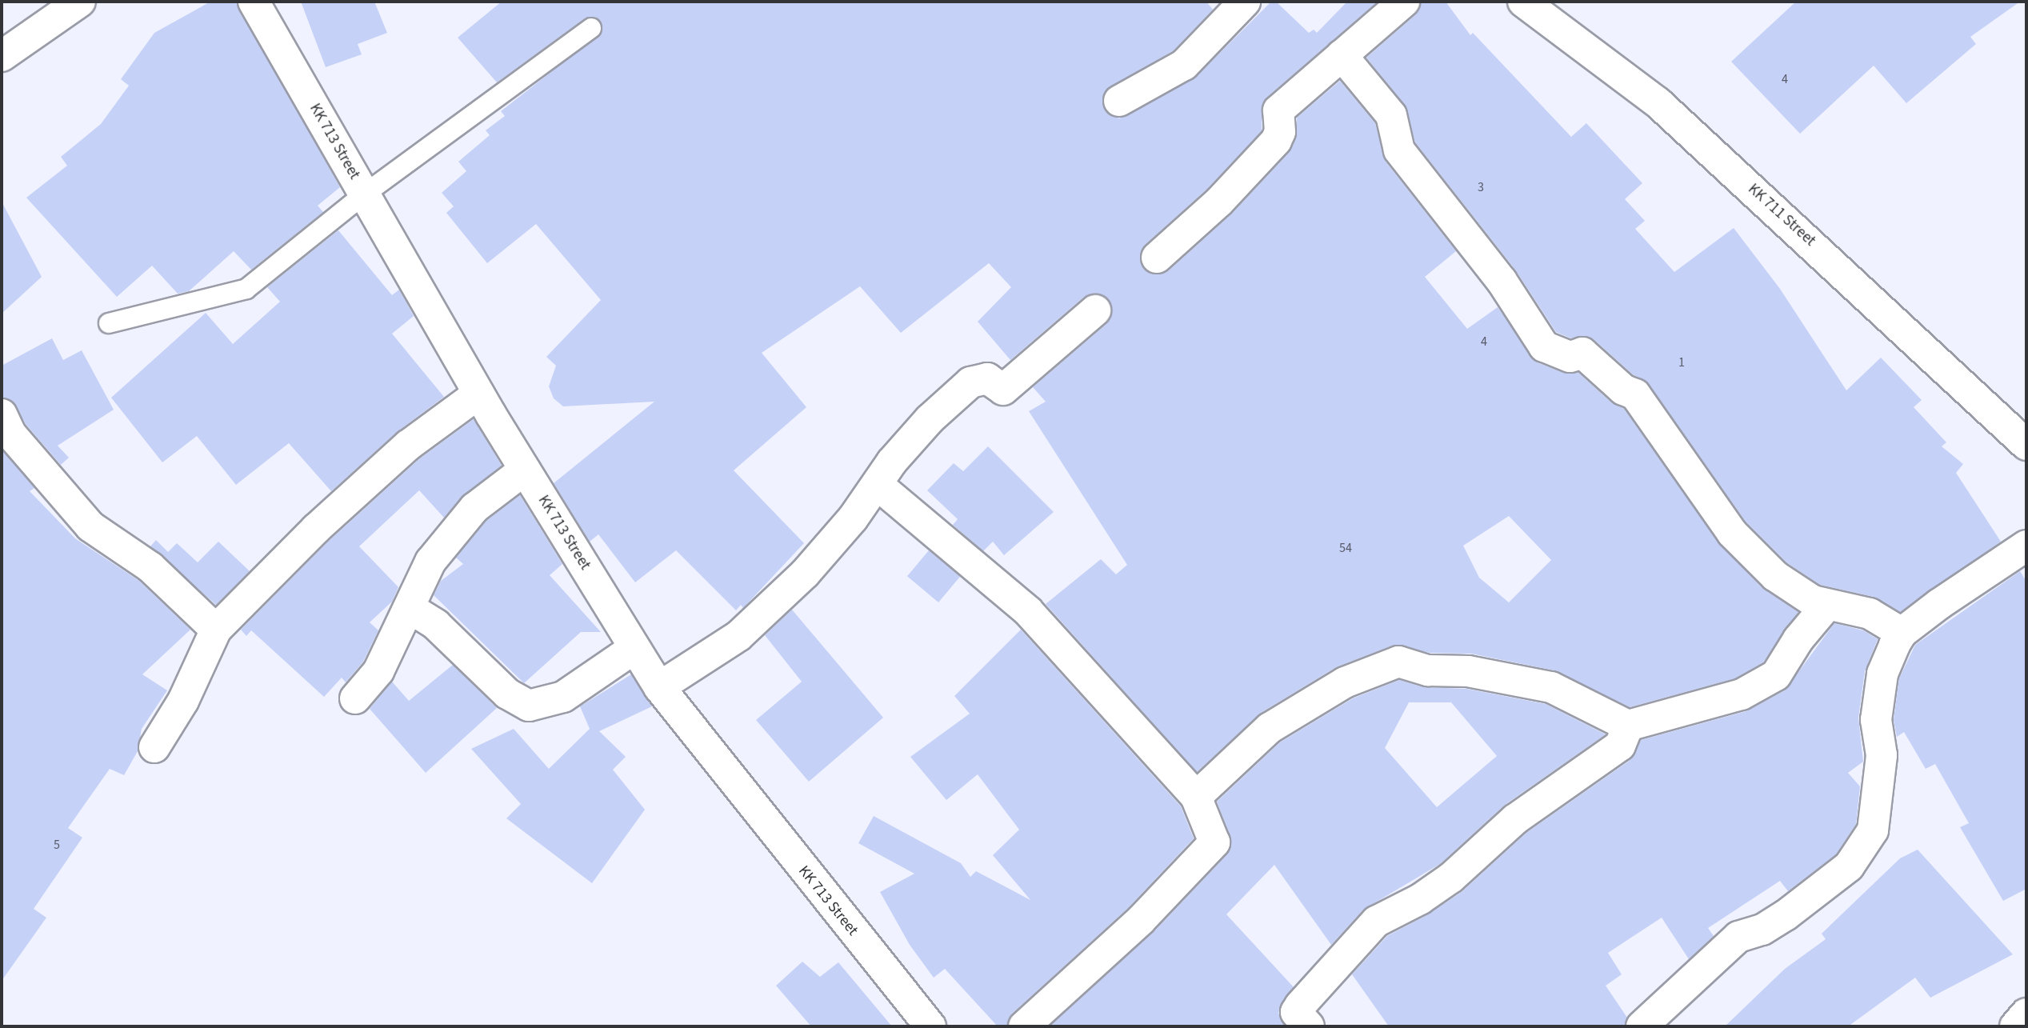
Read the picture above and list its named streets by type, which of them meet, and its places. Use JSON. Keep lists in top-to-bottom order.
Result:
{
  "streets": {
    "street": ["KK 713 Street", "KK 711 Street"]
  },
  "house_numbers": [
    "4",
    "3",
    "4",
    "1",
    "54",
    "5"
  ]
}
